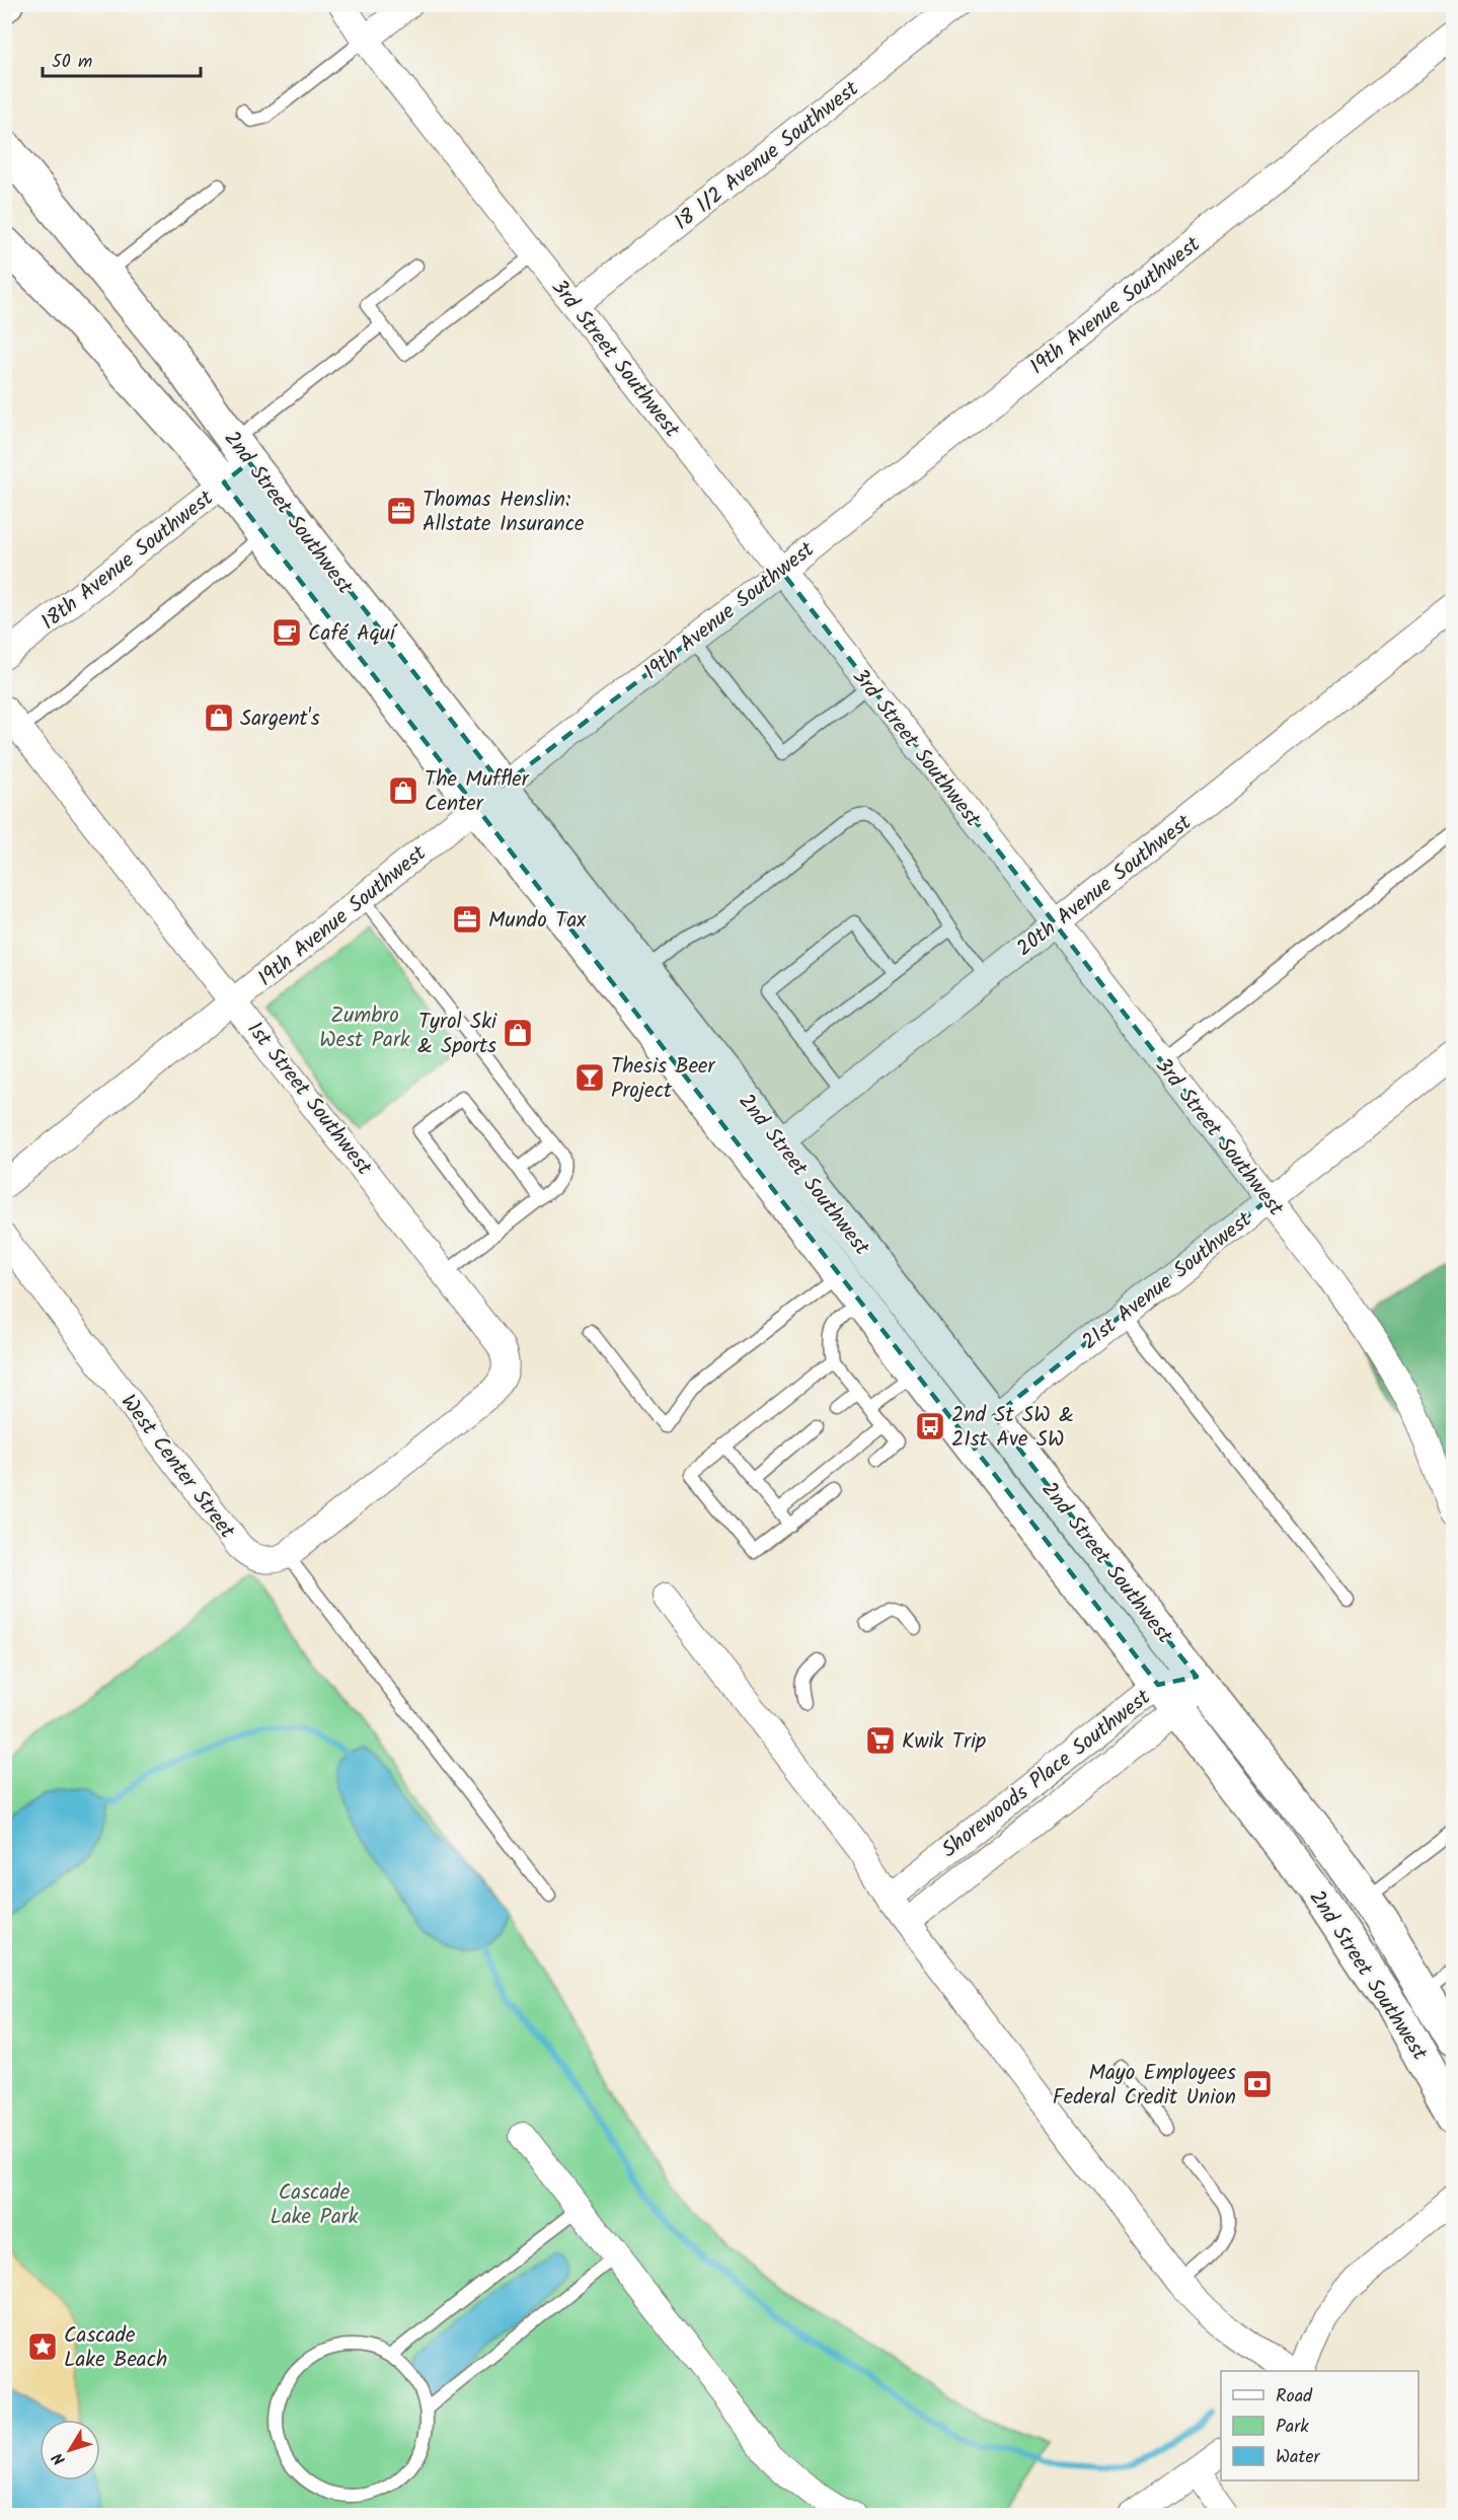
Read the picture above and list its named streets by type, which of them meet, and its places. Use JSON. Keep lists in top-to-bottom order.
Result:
{
  "streets": {
    "main road": ["2nd Street Southwest"],
    "street": [
      "18 1/2 Avenue Southwest",
      "19th Avenue Southwest",
      "3rd Street Southwest",
      "18th Avenue Southwest",
      "20th Avenue Southwest",
      "1st Street Southwest",
      "21st Avenue Southwest",
      "West Center Street",
      "Shorewoods Place Southwest"
    ]
  },
  "crossings": [
    ["18 1/2 Avenue Southwest", "3rd Street Southwest"],
    ["19th Avenue Southwest", "3rd Street Southwest"],
    ["19th Avenue Southwest", "2nd Street Southwest"],
    ["19th Avenue Southwest", "1st Street Southwest"],
    ["3rd Street Southwest", "20th Avenue Southwest"],
    ["3rd Street Southwest", "21st Avenue Southwest"],
    ["2nd Street Southwest", "18th Avenue Southwest"],
    ["2nd Street Southwest", "20th Avenue Southwest"],
    ["2nd Street Southwest", "21st Avenue Southwest"],
    ["2nd Street Southwest", "Shorewoods Place Southwest"],
    ["1st Street Southwest", "West Center Street"]
  ],
  "parks": ["Zumbro West Park", "Cascade Lake Park"],
  "places": {
    "office": ["Thomas Henslin: Allstate Insurance", "Mundo Tax"],
    "cafe": ["Café Aquí"],
    "shop": ["Sargent's", "The Muffler Center", "Tyrol Ski & Sports"],
    "bar": ["Thesis Beer Project"],
    "bus stop": ["2nd St SW & 21st Ave SW"],
    "supermarket": ["Kwik Trip"],
    "bank": ["Mayo Employees Federal Credit Union"],
    "place": ["Cascade Lake Beach"]
  },
  "legend": ["Road", "Park", "Water"],
  "scale_bar": "50 m",
  "north": "bottom left"
}
